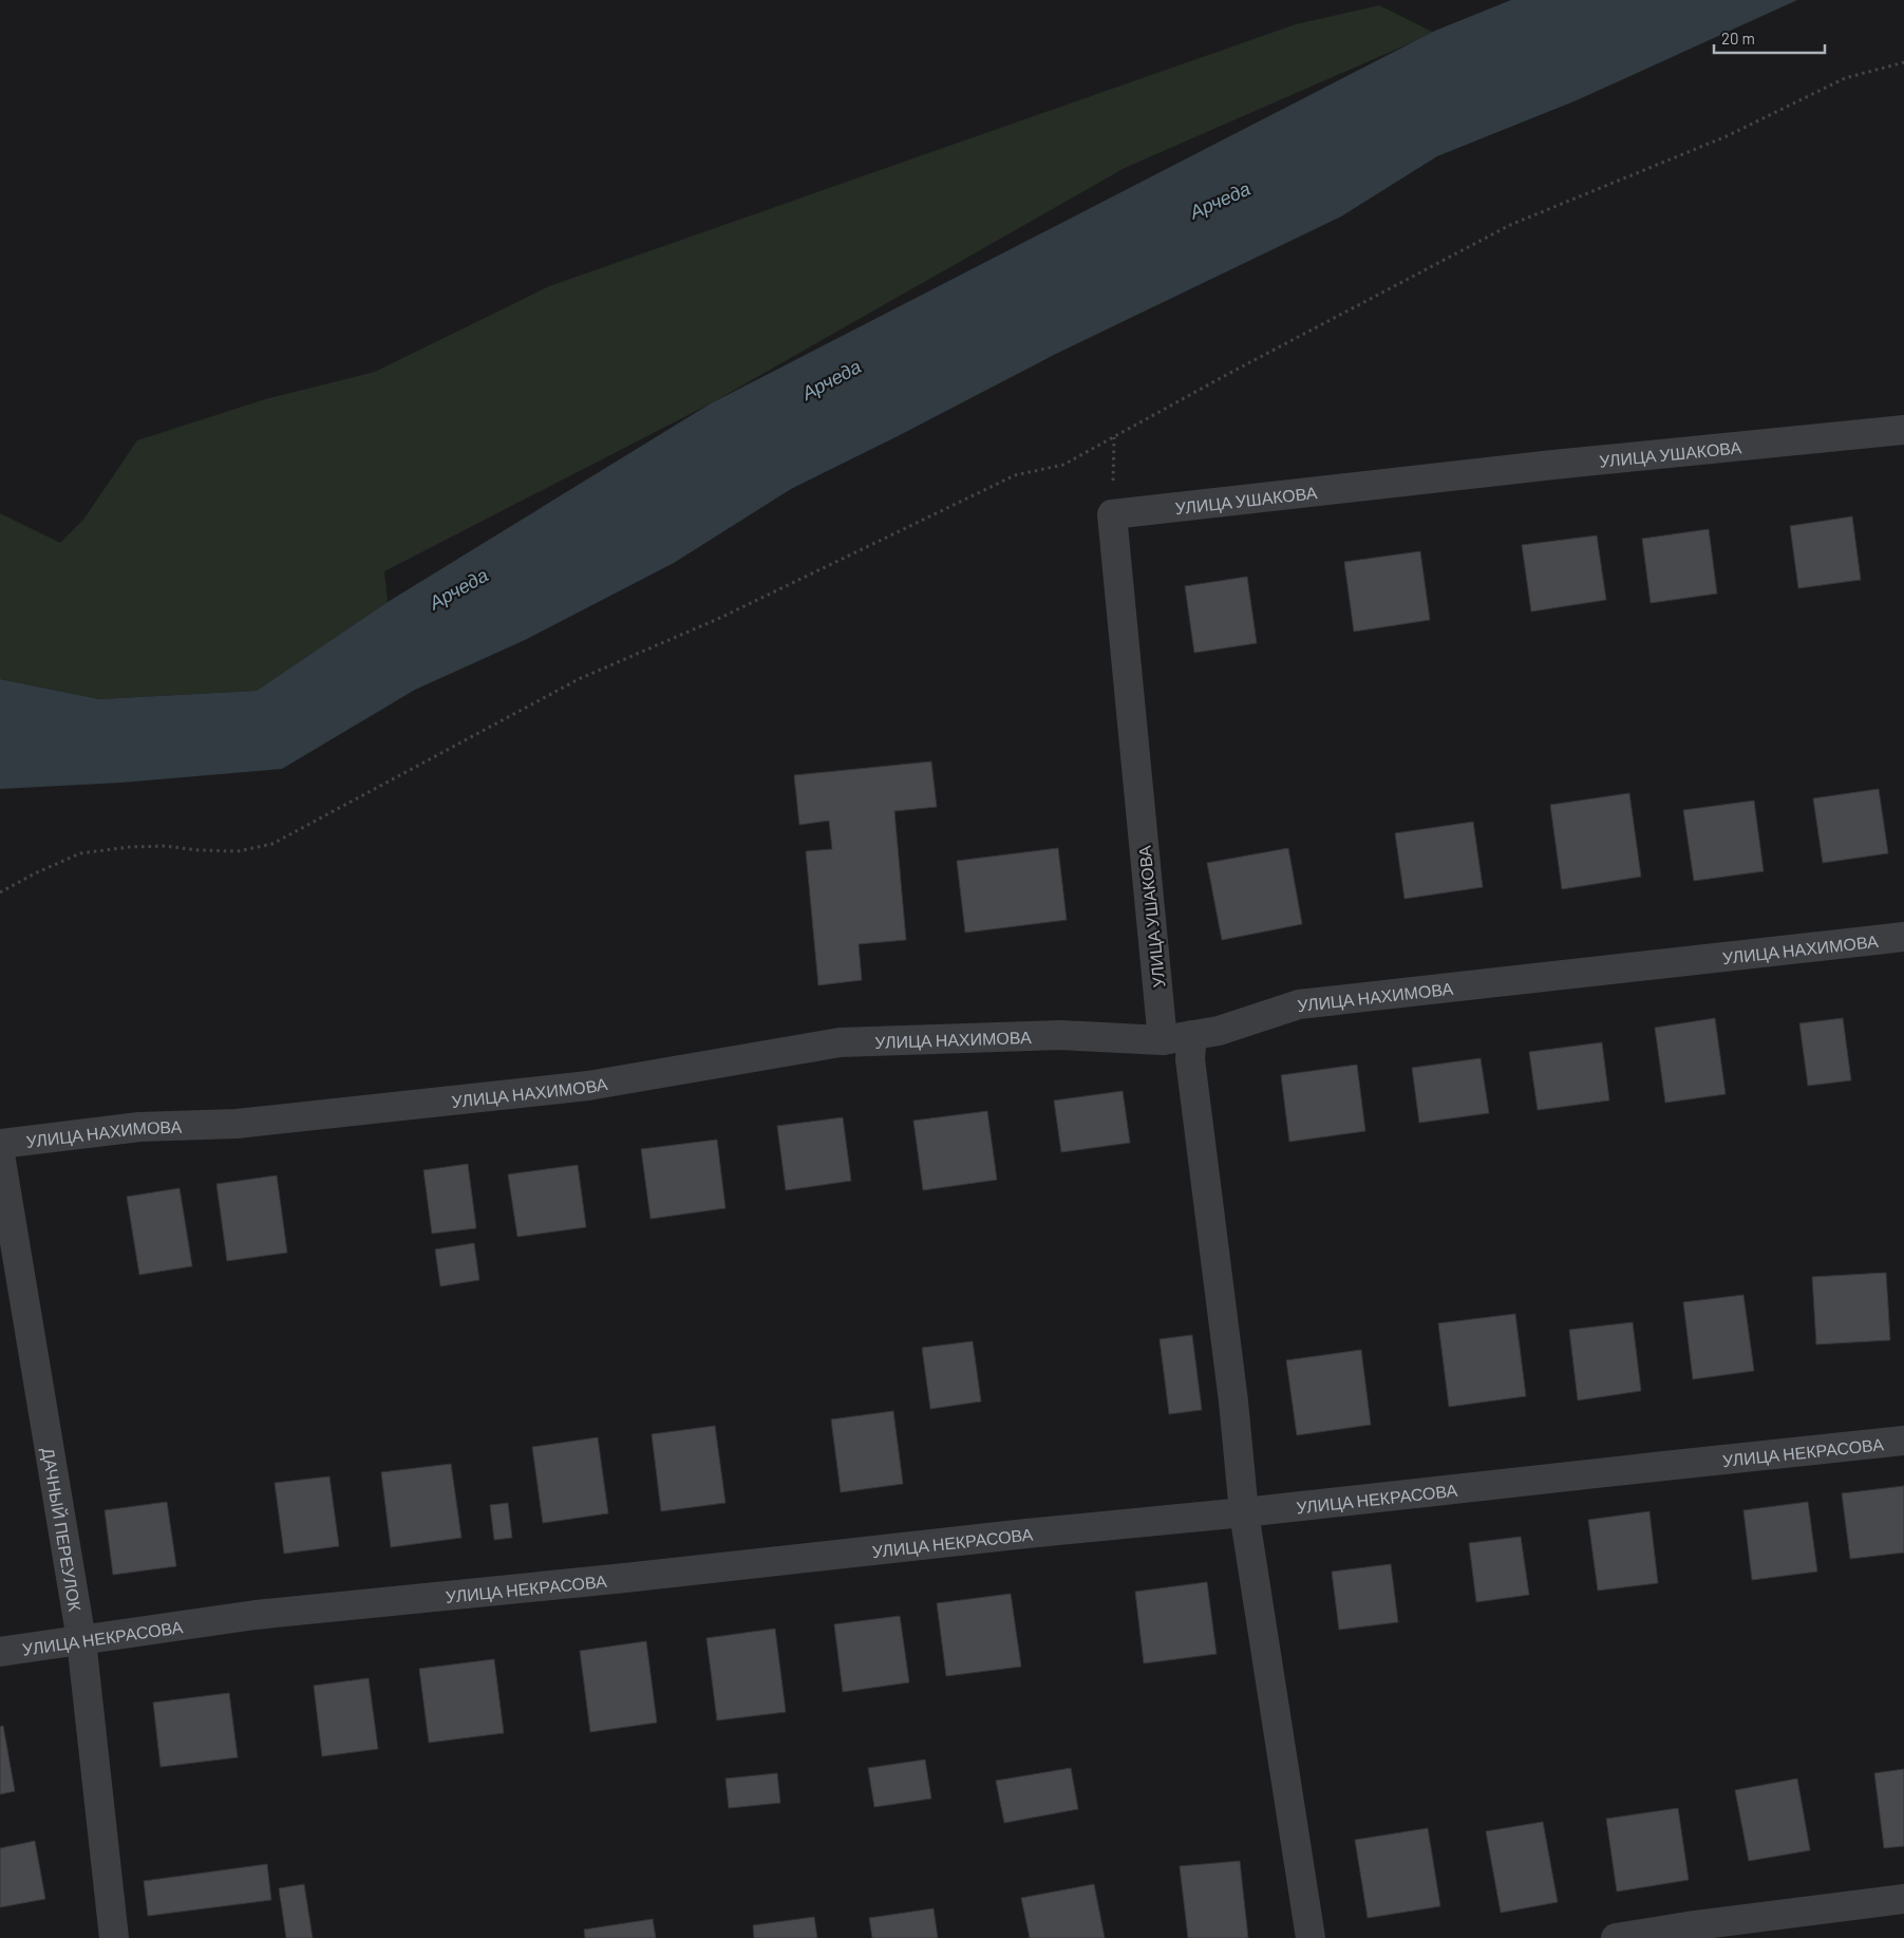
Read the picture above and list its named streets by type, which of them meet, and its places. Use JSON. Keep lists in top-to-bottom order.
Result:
{
  "streets": {
    "street": [
      "УЛИЦА УШАКОВА",
      "УЛИЦА НАХИМОВА",
      "УЛИЦА НЕКРАСОВА",
      "ДАЧНЫЙ ПЕРЕУЛОК"
    ]
  },
  "crossings": [
    ["УЛИЦА УШАКОВА", "УЛИЦА НАХИМОВА"],
    ["УЛИЦА НЕКРАСОВА", "ДАЧНЫЙ ПЕРЕУЛОК"]
  ],
  "water": ["Арчеда"],
  "scale_bar": "20 m"
}
